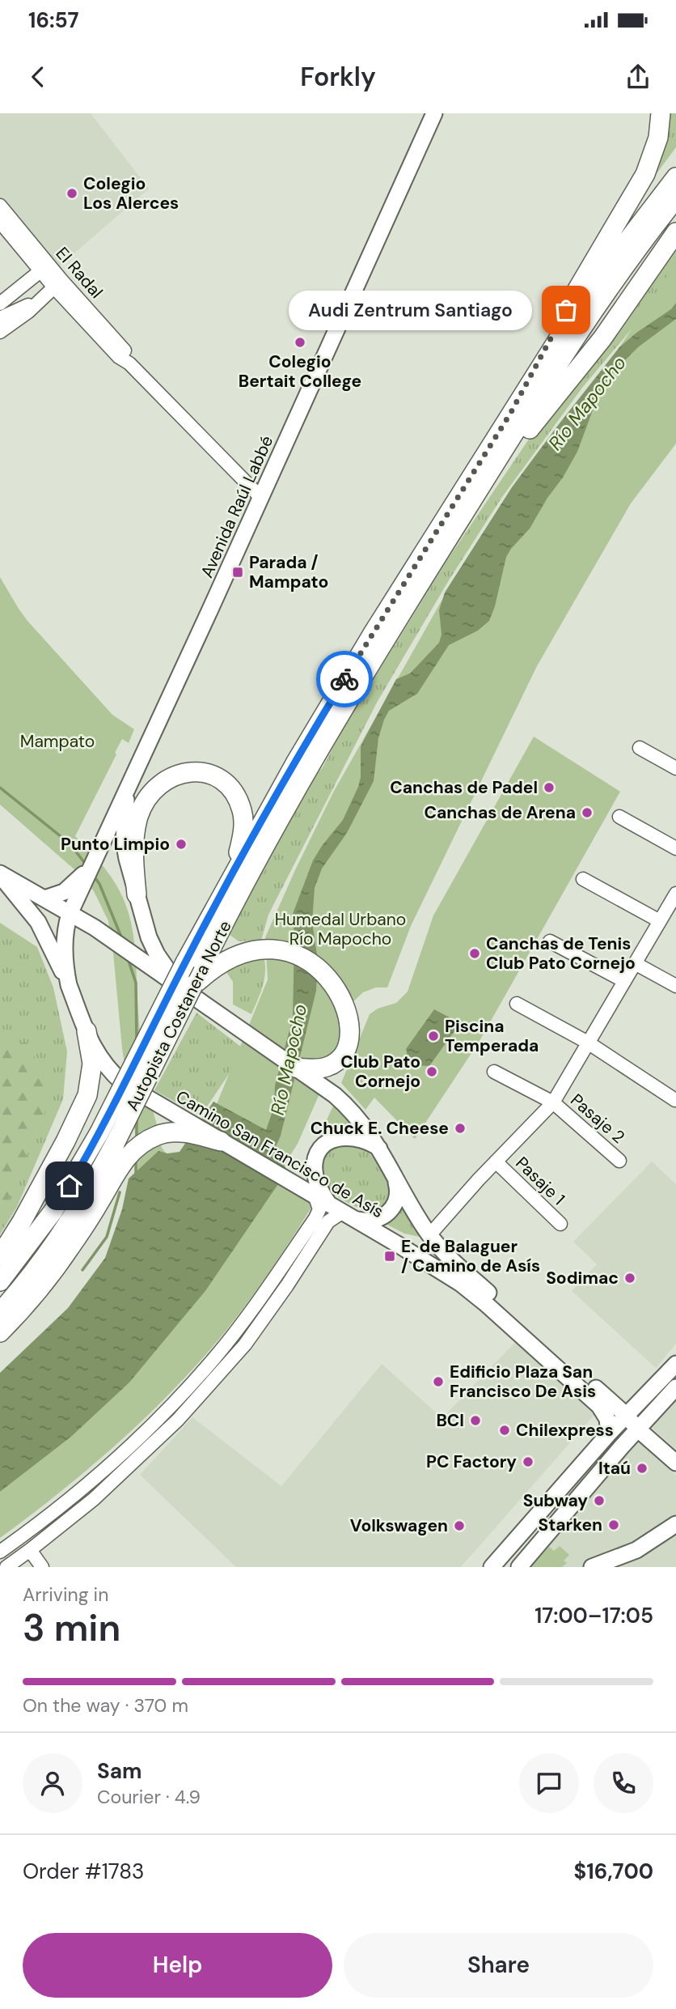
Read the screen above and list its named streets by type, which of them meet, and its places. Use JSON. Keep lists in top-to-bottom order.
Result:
{
  "streets": {
    "highway": ["Autopista Costanera Norte"],
    "main road": ["Avenida Raúl Labbé", "Camino San Francisco de Asís"],
    "street": ["El Radal", "Pasaje 2", "Pasaje 1"]
  },
  "crossings": [
    ["El Radal", "Avenida Raúl Labbé"],
    ["Avenida Raúl Labbé", "Camino San Francisco de Asís"],
    ["Autopista Costanera Norte", "Camino San Francisco de Asís"]
  ],
  "water": ["Río Mapocho"],
  "parks": ["Mampato", "Humedal Urbano Río Mapocho"],
  "places": {
    "other": [
      "Colegio Los Alerces",
      "Audi Zentrum Santiago",
      "Colegio Bertait College",
      "Canchas de Padel",
      "Canchas de Arena",
      "Punto Limpio",
      "Canchas de Tenis Club Pato Cornejo",
      "Piscina Temperada",
      "Club Pato Cornejo",
      "Chuck E. Cheese",
      "Sodimac",
      "Edificio Plaza San Francisco De Asis",
      "BCI",
      "Chilexpress",
      "PC Factory",
      "Itaú",
      "Subway",
      "Starken",
      "Volkswagen"
    ],
    "transit": ["Parada / Mampato", "E. de Balaguer / Camino de Asís"]
  },
  "page": {
    "status": "16:57",
    "header": "Forkly",
    "bubble": "Audi Zentrum Santiago",
    "heading": ["3 min", "Arriving in", "17:00–17:05"],
    "panel": [
      "Sam",
      "Courier · 4.9",
      "Order #1783",
      "$16,700"
    ],
    "bar": "On the way · 370 m",
    "buttons": ["Help", "Share"]
  }
}
